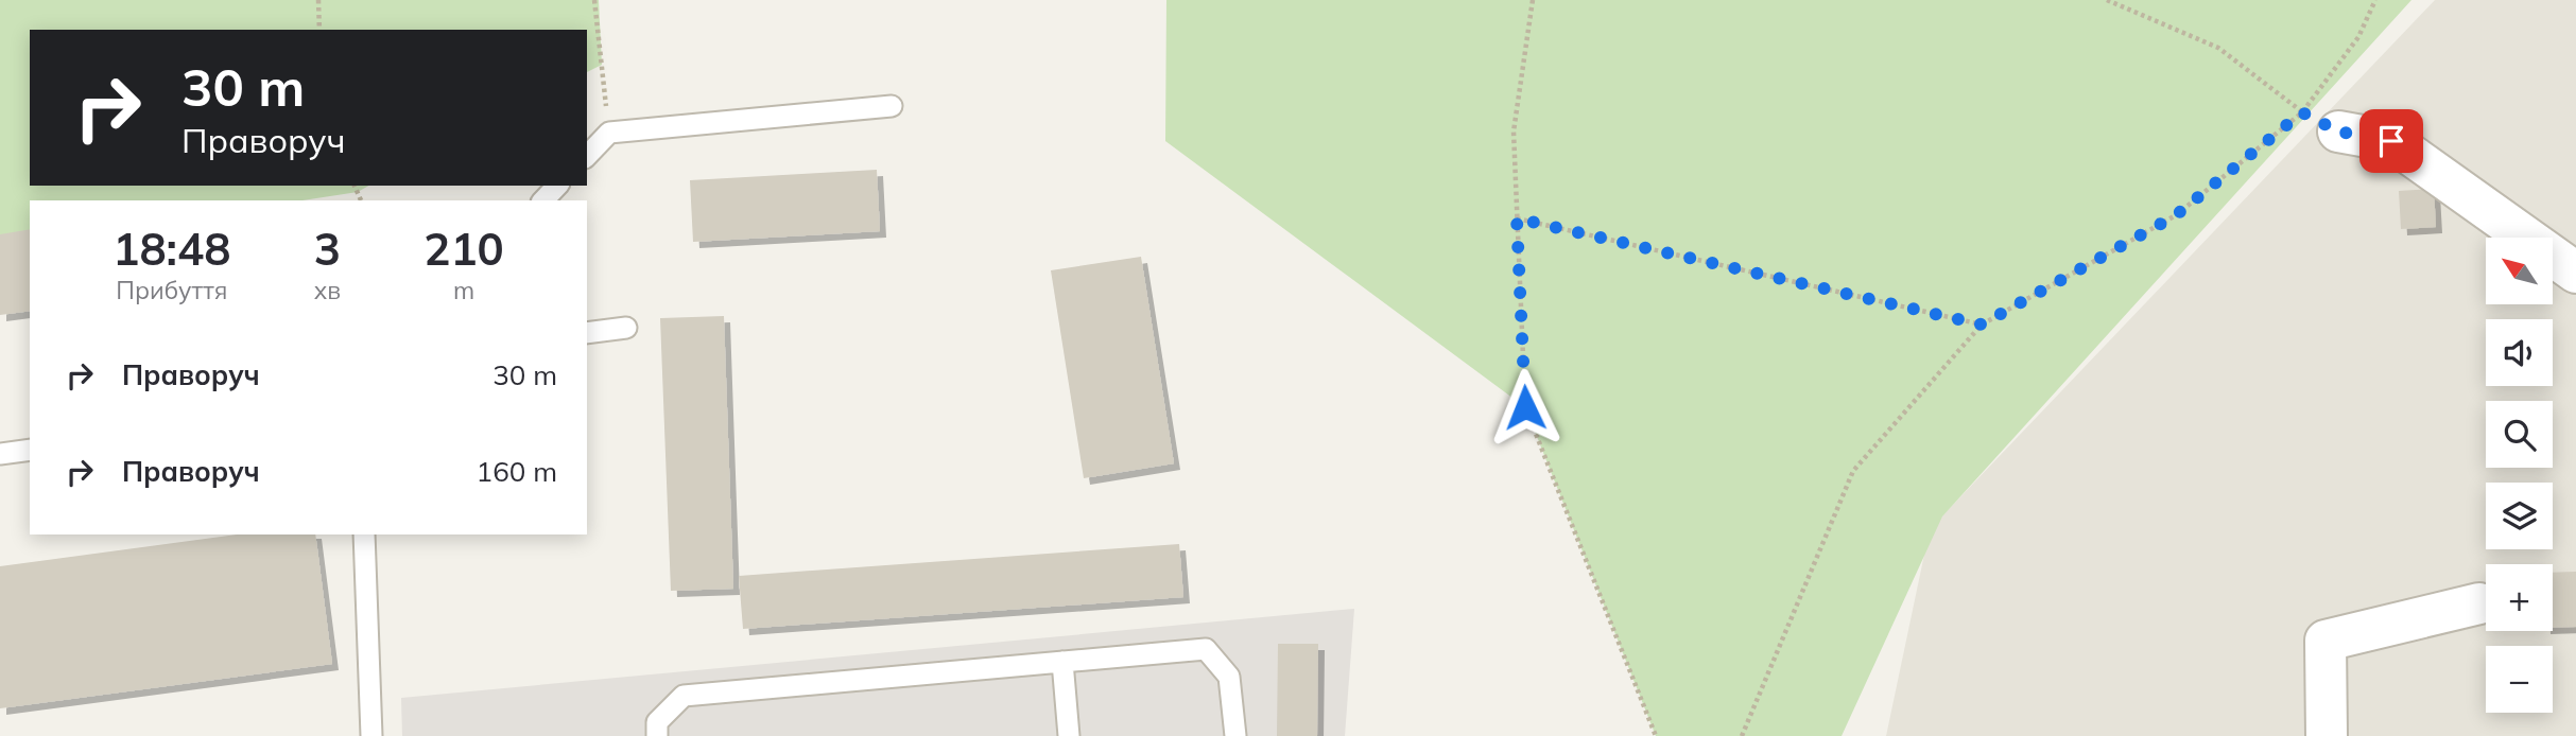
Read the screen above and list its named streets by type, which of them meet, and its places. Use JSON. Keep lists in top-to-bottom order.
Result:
{
  "north": "top left",
  "page": {
    "turn": ["30 m", "Праворуч"],
    "eta": [
      "18:48",
      "Прибуття",
      "3",
      "хв",
      "210",
      "m"
    ],
    "map_buttons": ["+", "−"],
    "list": [
      {
        "name": "Праворуч",
        "value": "30 m"
      },
      {
        "name": "Праворуч",
        "value": "160 m"
      }
    ]
  }
}
